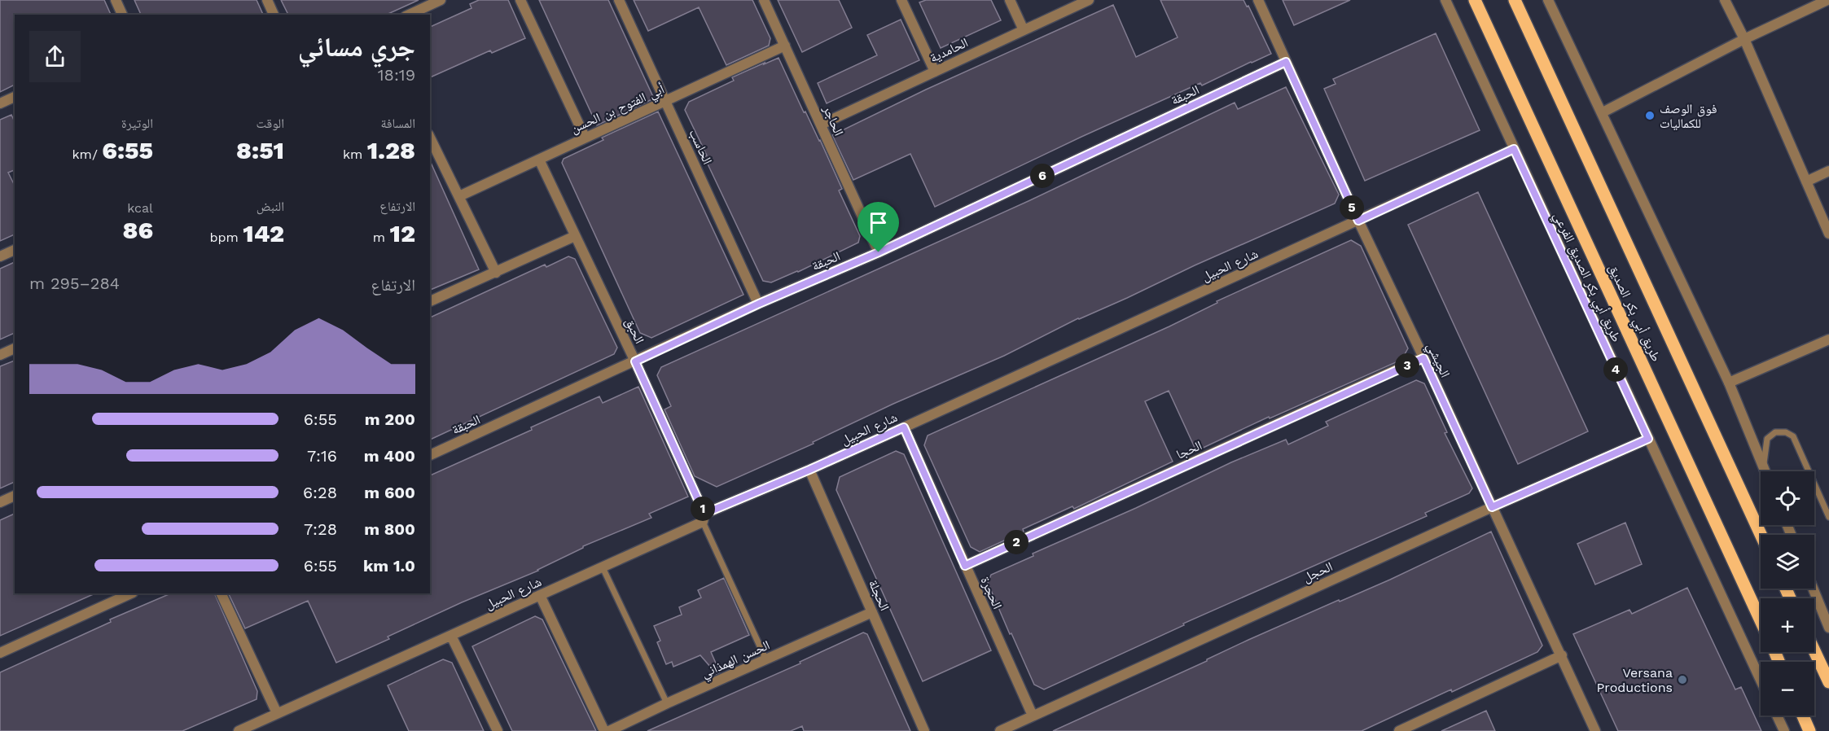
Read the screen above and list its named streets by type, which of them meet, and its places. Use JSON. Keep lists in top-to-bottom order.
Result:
{
  "streets": {
    "main road": ["طريق أبي بكر الصديق"],
    "street": [
      "الحامدية",
      "الحبقة",
      "أبي الفتوح بن الحسن",
      "الحاجر",
      "الحاسب",
      "شارع الحبيل",
      "طريق أبي بكر الصديق الفرعي",
      "الحبق",
      "الجيشي",
      "الحجا",
      "الحجل",
      "الحجرة",
      "الحجلة",
      "الحسن الهمذاني"
    ]
  },
  "crossings": [
    ["الحامدية", "الحاجر"],
    ["الحبقة", "الحاجر"],
    ["الحبقة", "الحاسب"],
    ["الحبقة", "الحبق"],
    ["الحبقة", "الجيشي"],
    ["أبي الفتوح بن الحسن", "الحاجر"],
    ["أبي الفتوح بن الحسن", "الحاسب"],
    ["أبي الفتوح بن الحسن", "الحبق"],
    ["شارع الحبيل", "طريق أبي بكر الصديق الفرعي"],
    ["شارع الحبيل", "الحبق"],
    ["شارع الحبيل", "الجيشي"],
    ["شارع الحبيل", "الحجرة"],
    ["شارع الحبيل", "الحجلة"],
    ["طريق أبي بكر الصديق الفرعي", "الحجل"],
    ["الجيشي", "الحجا"],
    ["الجيشي", "الحجل"],
    ["الحجا", "الحجرة"],
    ["الحجل", "الحجرة"],
    ["الحجلة", "الحسن الهمذاني"]
  ],
  "places": ["فوق الوصف للكماليات", "Versana Productions"],
  "page": {
    "heading": ["جري مسائي", "18:19"],
    "stats": [
      ["المسافة", "1.28 km"],
      ["الوقت", "8:51"],
      ["الوتيرة", "6:55 /km"],
      ["الارتفاع", "12 m"],
      ["النبض", "142 bpm"],
      ["kcal", "86"]
    ],
    "pins": [
      "6",
      "5",
      "3",
      "4",
      "1",
      "2"
    ],
    "chart": ["الارتفاع", "284–295 m"],
    "list": [
      {
        "name": "200 m",
        "note": "6:55"
      },
      {
        "name": "400 m",
        "note": "7:16"
      },
      {
        "name": "600 m",
        "note": "6:28"
      },
      {
        "name": "800 m",
        "note": "7:28"
      },
      {
        "name": "1.0 km",
        "note": "6:55"
      }
    ],
    "map_buttons": ["+", "−"]
  }
}
